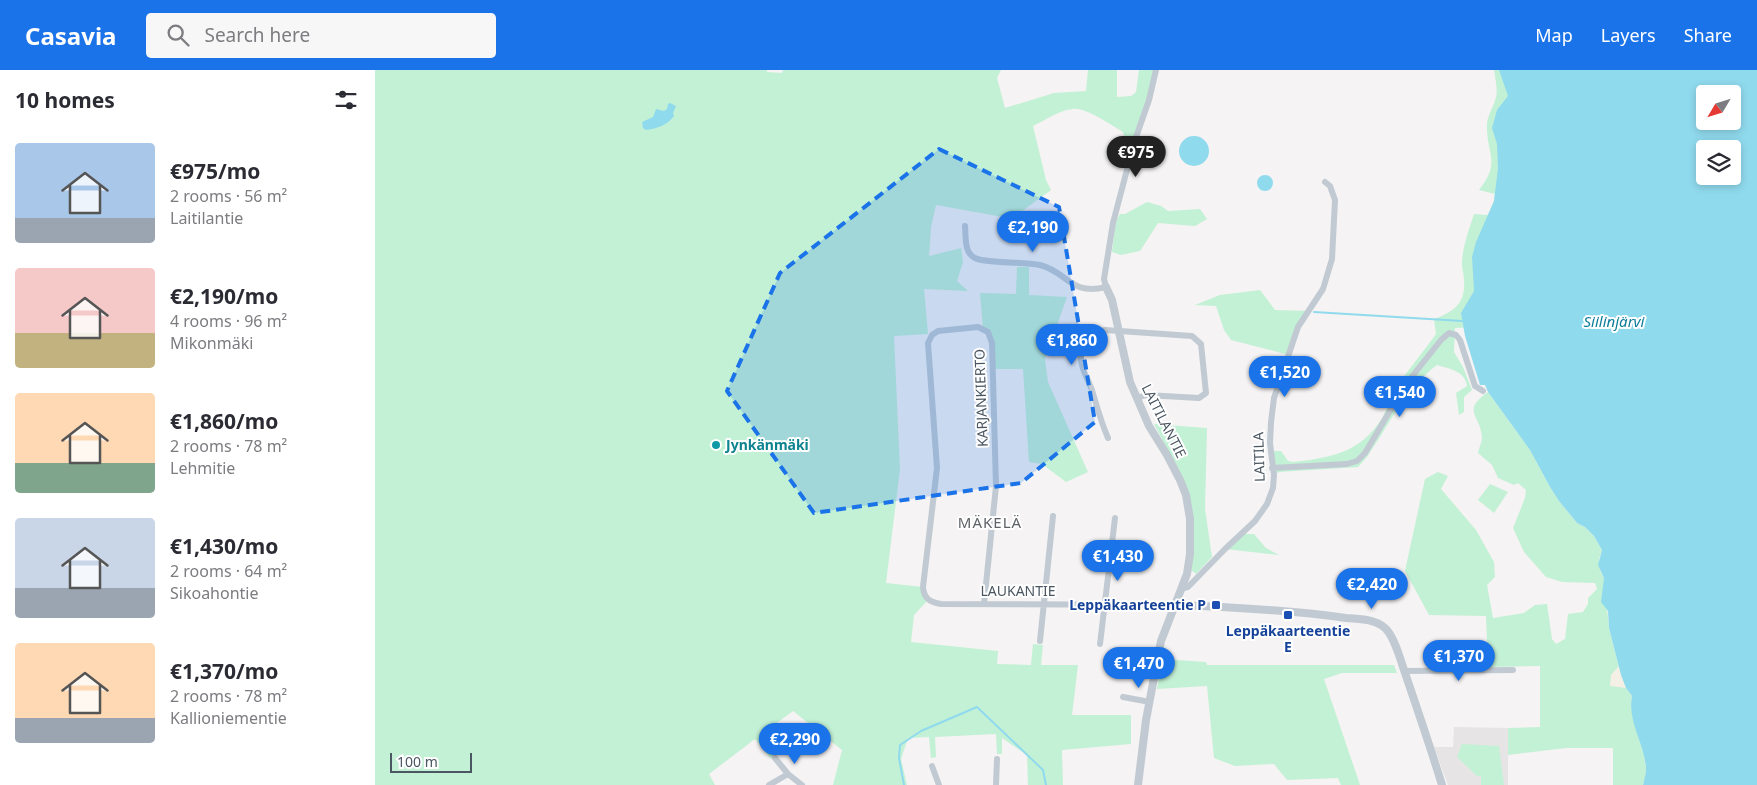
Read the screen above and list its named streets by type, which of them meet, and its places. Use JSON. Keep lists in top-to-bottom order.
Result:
{
  "streets": {
    "street": [
      "KARJANKIERTO",
      "LAITILANTIE",
      "LAITILA",
      "LAUKANTIE"
    ]
  },
  "crossings": [
    ["KARJANKIERTO", "LAUKANTIE"],
    ["LAITILANTIE", "LAITILA"],
    ["LAITILANTIE", "LAUKANTIE"]
  ],
  "districts": ["MÄKELÄ"],
  "water": ["Siilinjärvi"],
  "places": {
    "other": ["Jynkänmäki"],
    "transit": ["Leppäkaarteentie P", "Leppäkaarteentie E"]
  },
  "scale_bar": "100 m",
  "north": "bottom left",
  "page": {
    "header": "Casavia",
    "search": "Search here",
    "nav": ["Map", "Layers", "Share"],
    "heading": "10 homes",
    "list": [
      {
        "name": "€975/mo",
        "note": "2 rooms · 56 m² · Laitilantie"
      },
      {
        "name": "€2,190/mo",
        "note": "4 rooms · 96 m² · Mikonmäki"
      },
      {
        "name": "€1,860/mo",
        "note": "2 rooms · 78 m² · Lehmitie"
      },
      {
        "name": "€1,430/mo",
        "note": "2 rooms · 64 m² · Sikoahontie"
      },
      {
        "name": "€1,370/mo",
        "note": "2 rooms · 78 m² · Kallioniementie"
      }
    ],
    "price": [
      "€975",
      "€2,190",
      "€1,860",
      "€1,520",
      "€1,540",
      "€1,430",
      "€2,420",
      "€1,370",
      "€1,470",
      "€2,290"
    ],
    "scale": "100 m"
  }
}
